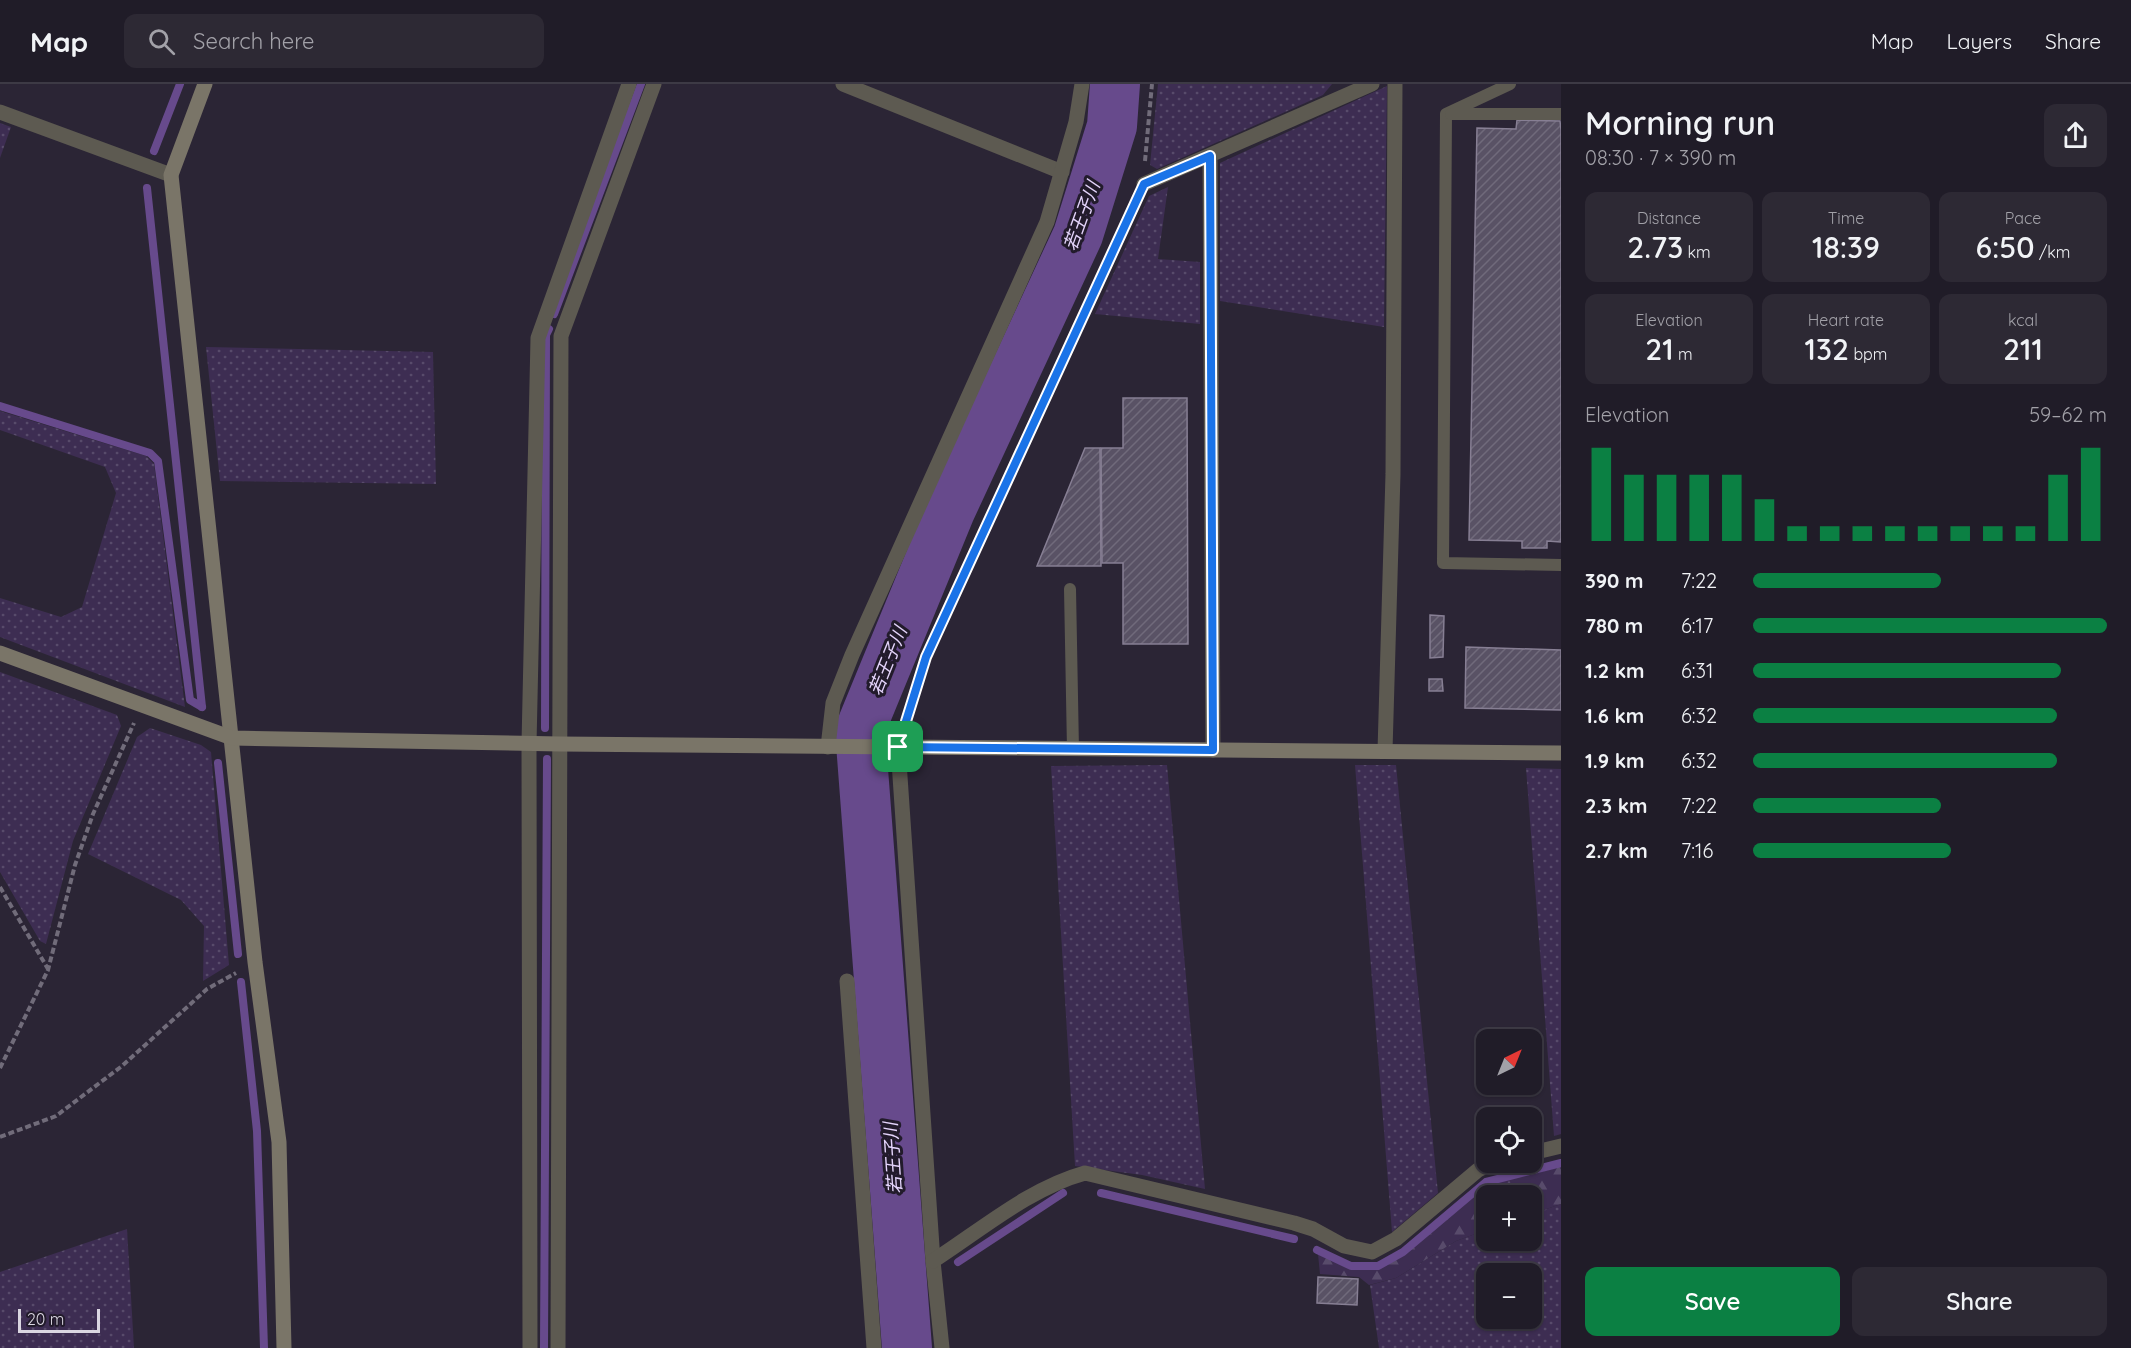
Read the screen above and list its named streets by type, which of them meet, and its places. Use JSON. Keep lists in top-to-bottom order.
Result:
{
  "water": ["若王子川"],
  "scale_bar": "20 m",
  "north": "top right",
  "page": {
    "header": "Map",
    "search": "Search here",
    "nav": ["Map", "Layers", "Share"],
    "heading": ["Morning run", "08:30 · 7 × 390 m"],
    "stats": [
      ["Distance", "2.73 km"],
      ["Time", "18:39"],
      ["Pace", "6:50 /km"],
      ["Elevation", "21 m"],
      ["Heart rate", "132 bpm"],
      ["kcal", "211"]
    ],
    "chart": ["Elevation", "59–62 m"],
    "list": [
      {
        "name": "390 m",
        "note": "7:22"
      },
      {
        "name": "780 m",
        "note": "6:17"
      },
      {
        "name": "1.2 km",
        "note": "6:31"
      },
      {
        "name": "1.6 km",
        "note": "6:32"
      },
      {
        "name": "1.9 km",
        "note": "6:32"
      },
      {
        "name": "2.3 km",
        "note": "7:22"
      },
      {
        "name": "2.7 km",
        "note": "7:16"
      }
    ],
    "map_buttons": ["+", "−"],
    "buttons": ["Save", "Share"],
    "scale": "20 m"
  }
}
